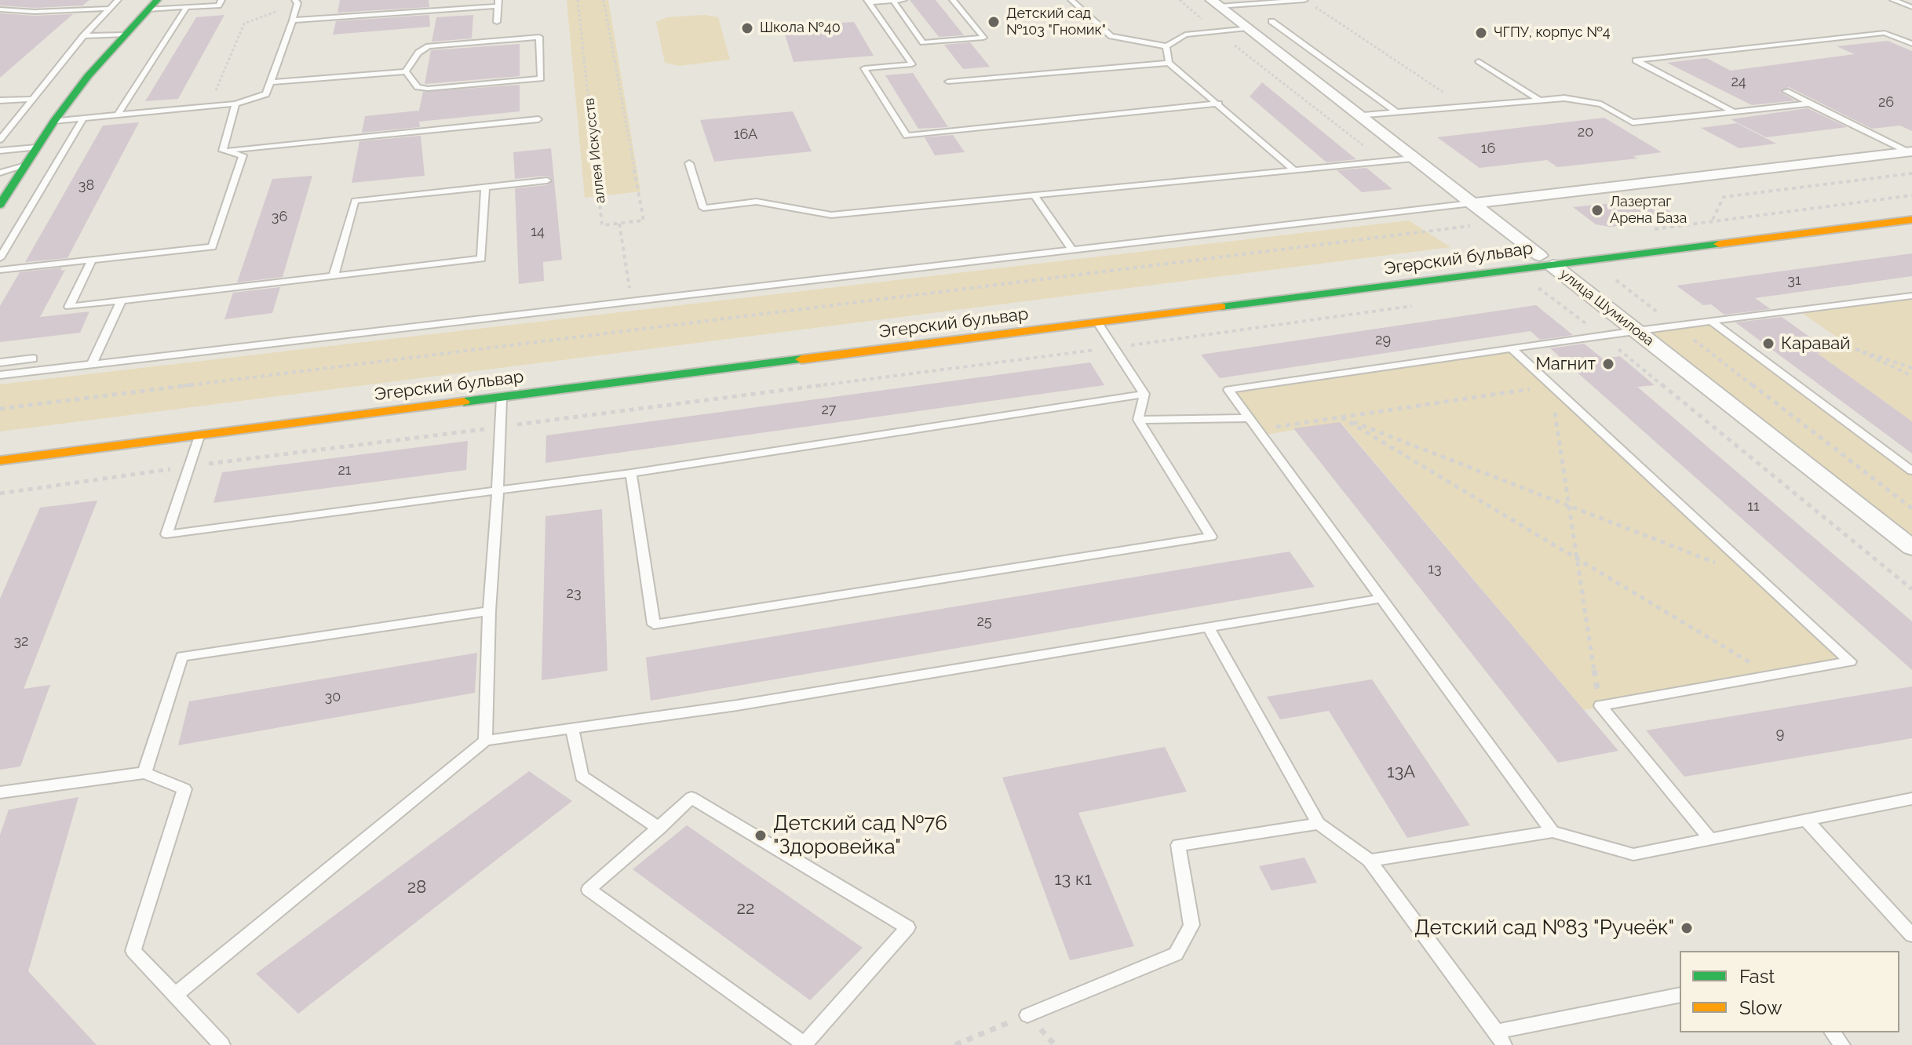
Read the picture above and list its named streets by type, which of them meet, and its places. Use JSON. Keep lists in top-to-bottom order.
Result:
{
  "streets": {
    "main road": ["Эгерский бульвар"],
    "street": ["улица Шумилова"],
    "path": ["аллея Искусств"]
  },
  "crossings": [
    ["Эгерский бульвар", "улица Шумилова"]
  ],
  "places": [
    "Детский сад №103 \"Гномик\"",
    "Школа №40",
    "ЧГПУ, корпус №4",
    "Лазертаг Арена База",
    "Каравай",
    "Магнит",
    "Детский сад №76 \"Здоровейка\"",
    "Детский сад №83 \"Ручеёк\""
  ],
  "house_numbers": [
    "24",
    "26",
    "20",
    "16А",
    "16",
    "38",
    "36",
    "14",
    "31",
    "29",
    "27",
    "21",
    "11",
    "13",
    "23",
    "25",
    "32",
    "30",
    "9",
    "13А",
    "13 к1",
    "28",
    "22"
  ],
  "legend": ["Fast", "Slow"]
}
